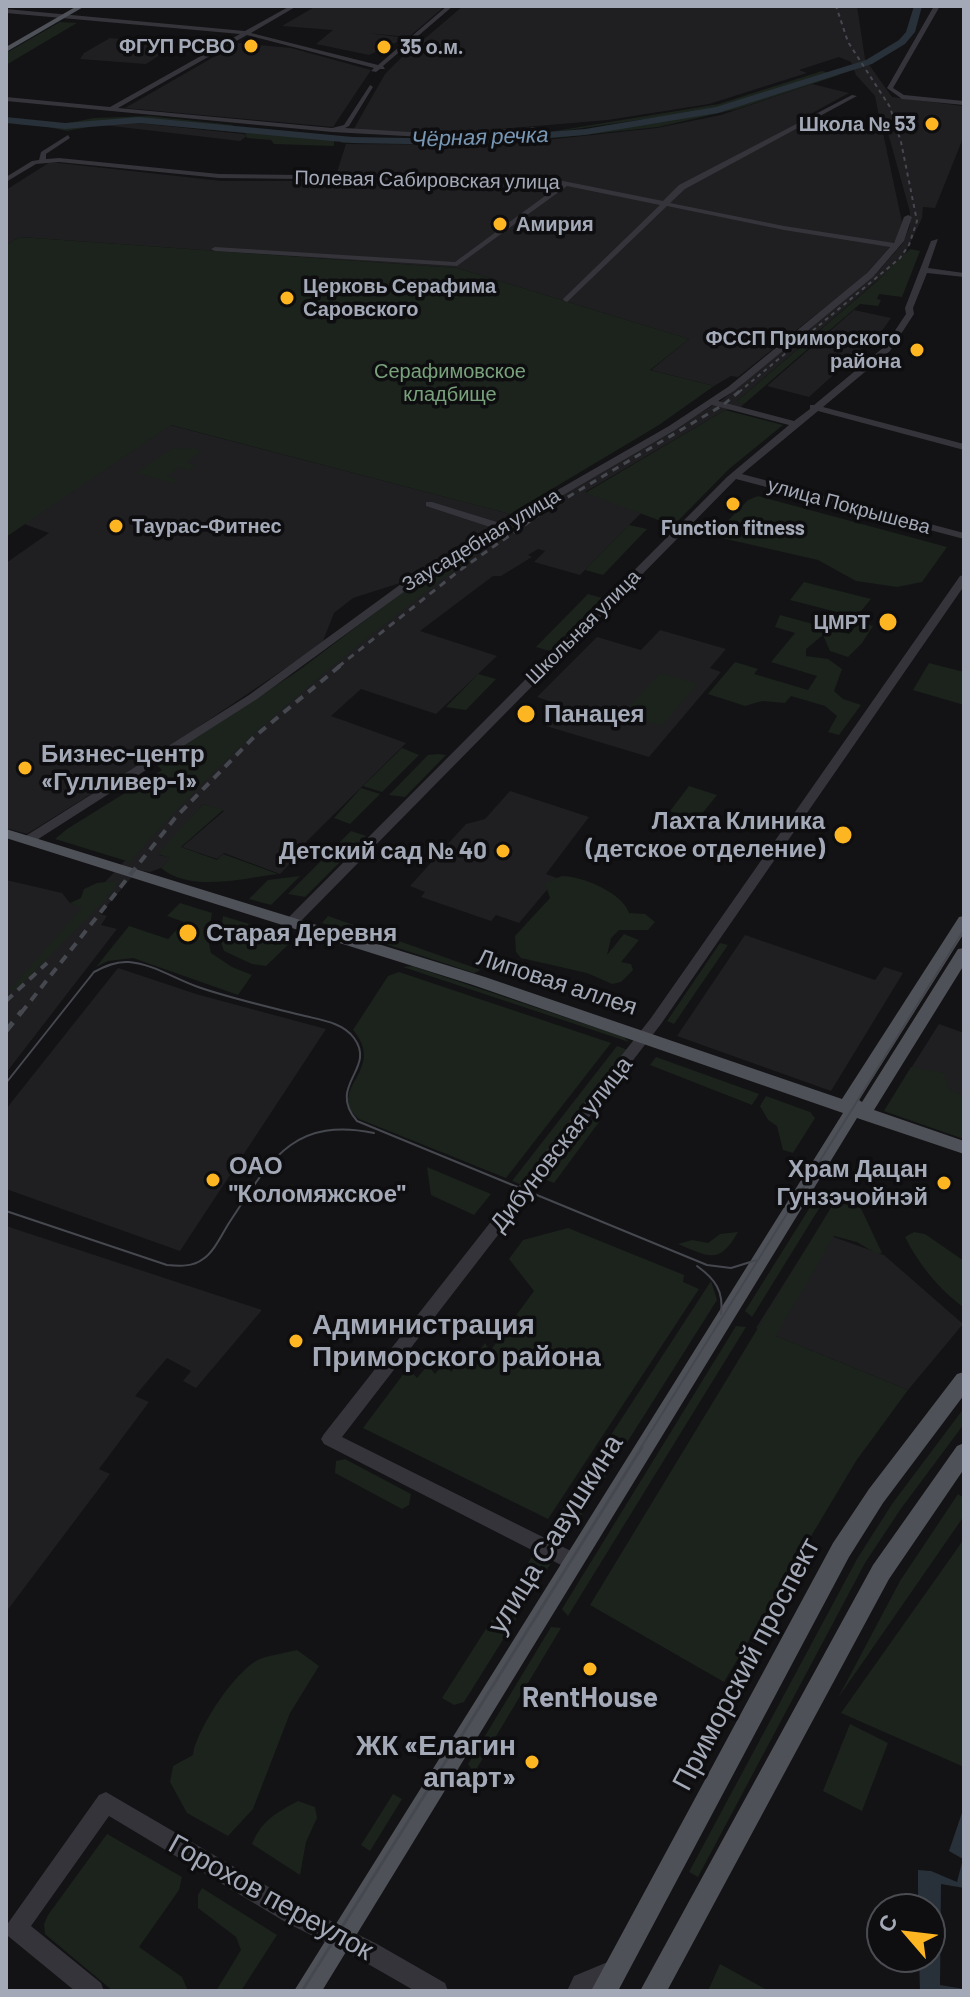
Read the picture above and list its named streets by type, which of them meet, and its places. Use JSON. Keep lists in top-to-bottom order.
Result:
{
  "streets": {
    "main road": ["Липовая аллея", "улица Савушкина", "Приморский проспект"],
    "street": [
      "Полевая Сабировская улица",
      "улица Покрышева",
      "Заусадебная улица",
      "Школьная улица",
      "Дибуновская улица",
      "Горохов переулок"
    ]
  },
  "crossings": [
    ["Полевая Сабировская улица", "Заусадебная улица"],
    ["улица Покрышева", "Школьная улица"],
    ["Заусадебная улица", "Липовая аллея"],
    ["Школьная улица", "Липовая аллея"],
    ["Липовая аллея", "Дибуновская улица"],
    ["Липовая аллея", "улица Савушкина"],
    ["Дибуновская улица", "улица Савушкина"],
    ["улица Савушкина", "Горохов переулок"]
  ],
  "water": ["Чёрная речка"],
  "parks": ["Серафимовское кладбище"],
  "places": [
    "ФГУП РСВО",
    "35 о.м.",
    "Школа № 53",
    "Амирия",
    "Церковь Серафима Саровского",
    "ФССП Приморского района",
    "Function fitness",
    "Таурас-Фитнес",
    "ЦМРТ",
    "Панацея",
    "Бизнес-центр «Гулливер-1»",
    "Лахта Клиника (детское отделение)",
    "Детский сад № 40",
    "Старая Деревня",
    "ОАО \"Коломяжское\"",
    "Храм Дацан Гунзэчойнэй",
    "Администрация Приморского района",
    "RentHouse",
    "ЖК «Елагин апарт»"
  ],
  "north": "top left"
}
